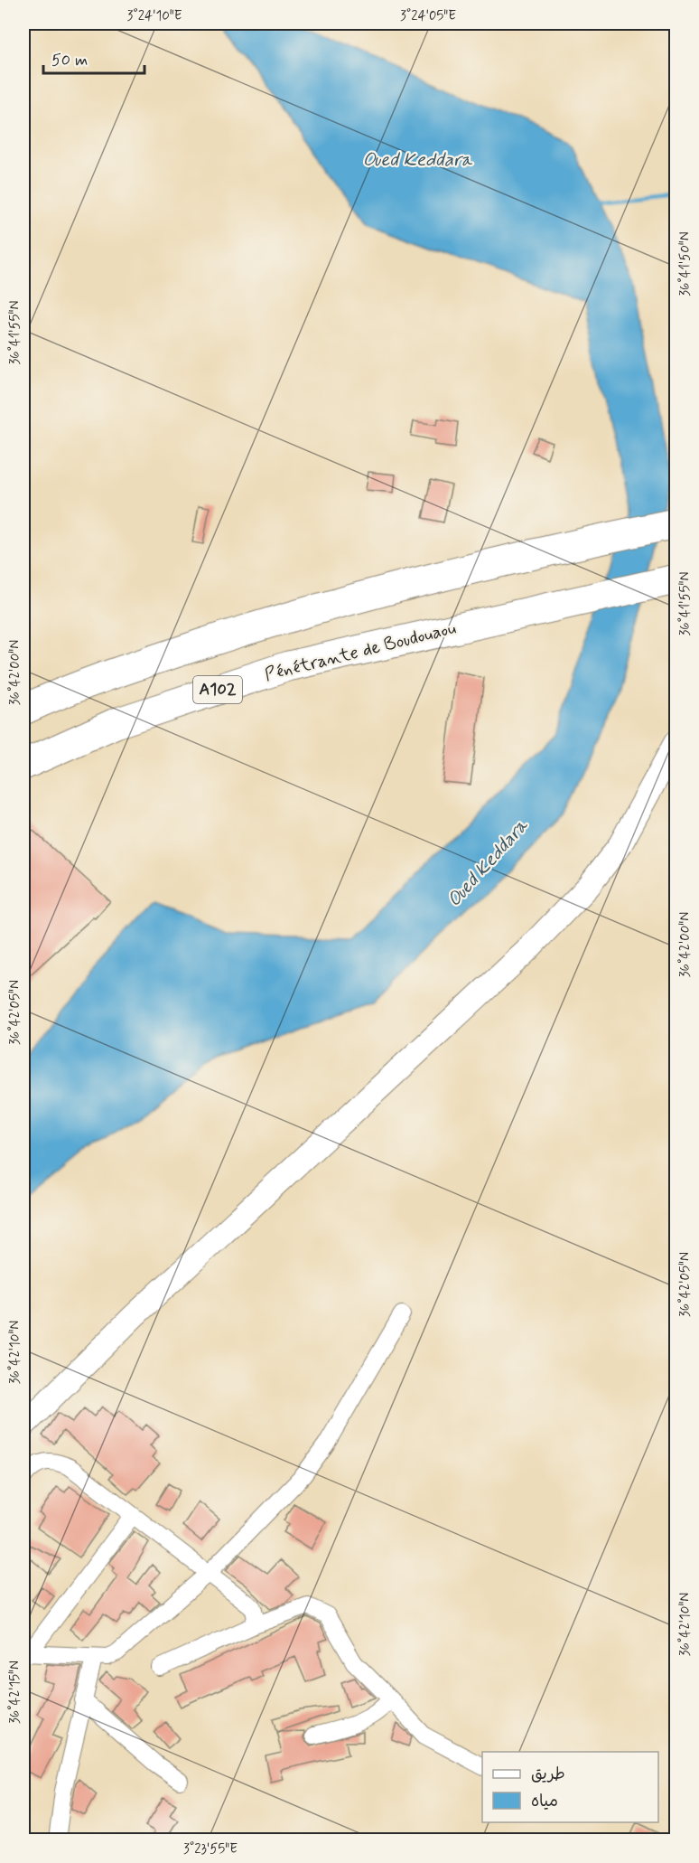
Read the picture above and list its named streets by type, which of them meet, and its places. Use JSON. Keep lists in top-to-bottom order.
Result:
{
  "streets": {
    "highway": ["Pénétrante de Boudouaou", "A102"]
  },
  "water": ["Oued Keddara"],
  "legend": ["طريق", "مياه"],
  "scale_bar": "50 m",
  "coordinates": [
    "3°24'10\"E",
    "3°24'05\"E",
    "36°41'50\"N",
    "36°41'55\"N",
    "36°42'00\"N",
    "36°42'05\"N",
    "36°42'10\"N",
    "36°42'15\"N",
    "3°23'55\"E"
  ]
}
